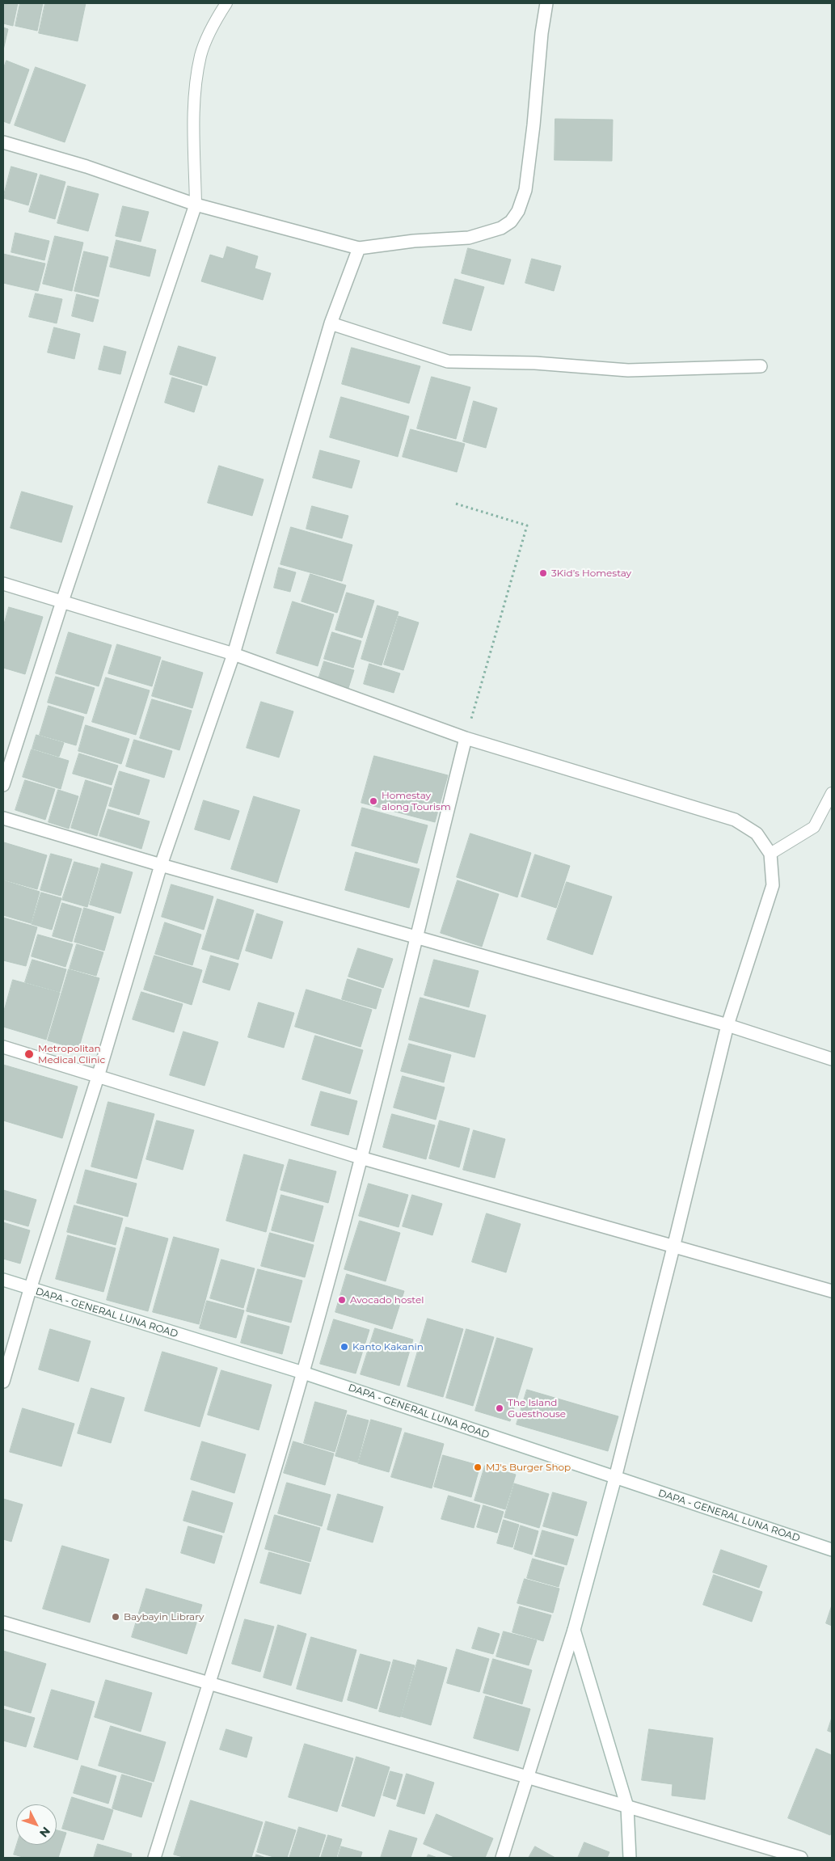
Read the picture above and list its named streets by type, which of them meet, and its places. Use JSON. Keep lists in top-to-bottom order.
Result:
{
  "streets": {
    "street": ["DAPA - GENERAL LUNA ROAD"]
  },
  "places": [
    "3Kid’s Homestay",
    "Homestay along Tourism",
    "Metropolitan Medical Clinic",
    "Avocado hostel",
    "Kanto Kakanin",
    "The Island Guesthouse",
    "MJ's Burger Shop",
    "Baybayin Library"
  ],
  "north": "bottom right"
}
